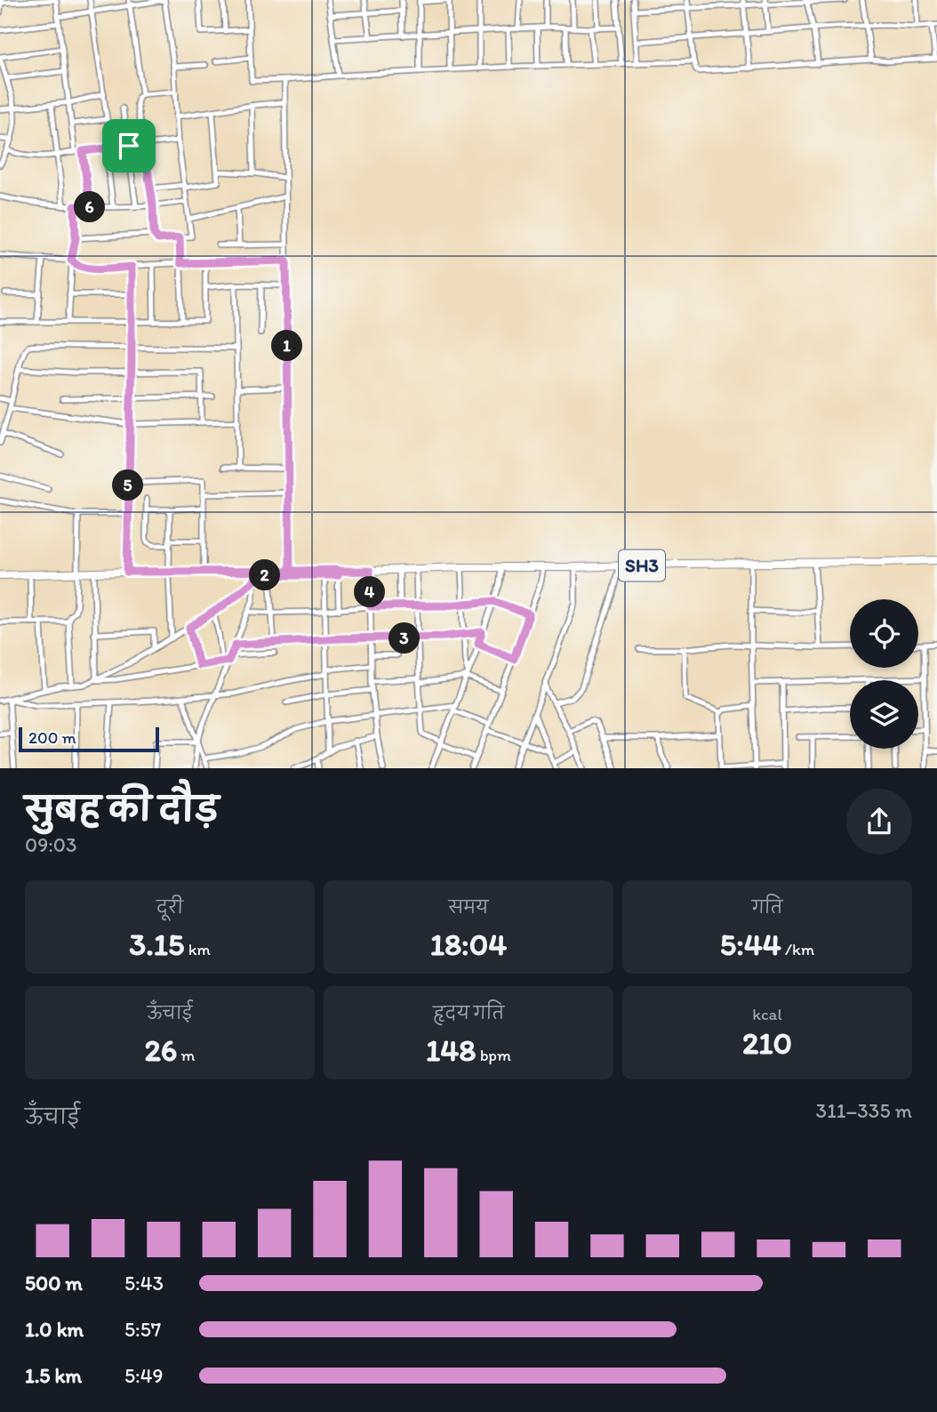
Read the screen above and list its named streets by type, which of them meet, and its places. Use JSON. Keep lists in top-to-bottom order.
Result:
{
  "streets": {
    "main road": ["SH3"]
  },
  "scale_bar": "200 m",
  "page": {
    "pins": [
      "6",
      "1",
      "5",
      "2",
      "4",
      "3"
    ],
    "scale": "200 m",
    "heading": ["सुबह की दौड़", "09:03"],
    "stats": [
      ["दूरी", "3.15 km"],
      ["समय", "18:04"],
      ["गति", "5:44 /km"],
      ["ऊँचाई", "26 m"],
      ["हृदय गति", "148 bpm"],
      ["kcal", "210"]
    ],
    "chart": ["ऊँचाई", "311–335 m"],
    "list": [
      {
        "name": "500 m",
        "note": "5:43"
      },
      {
        "name": "1.0 km",
        "note": "5:57"
      },
      {
        "name": "1.5 km",
        "note": "5:49"
      }
    ]
  }
}
